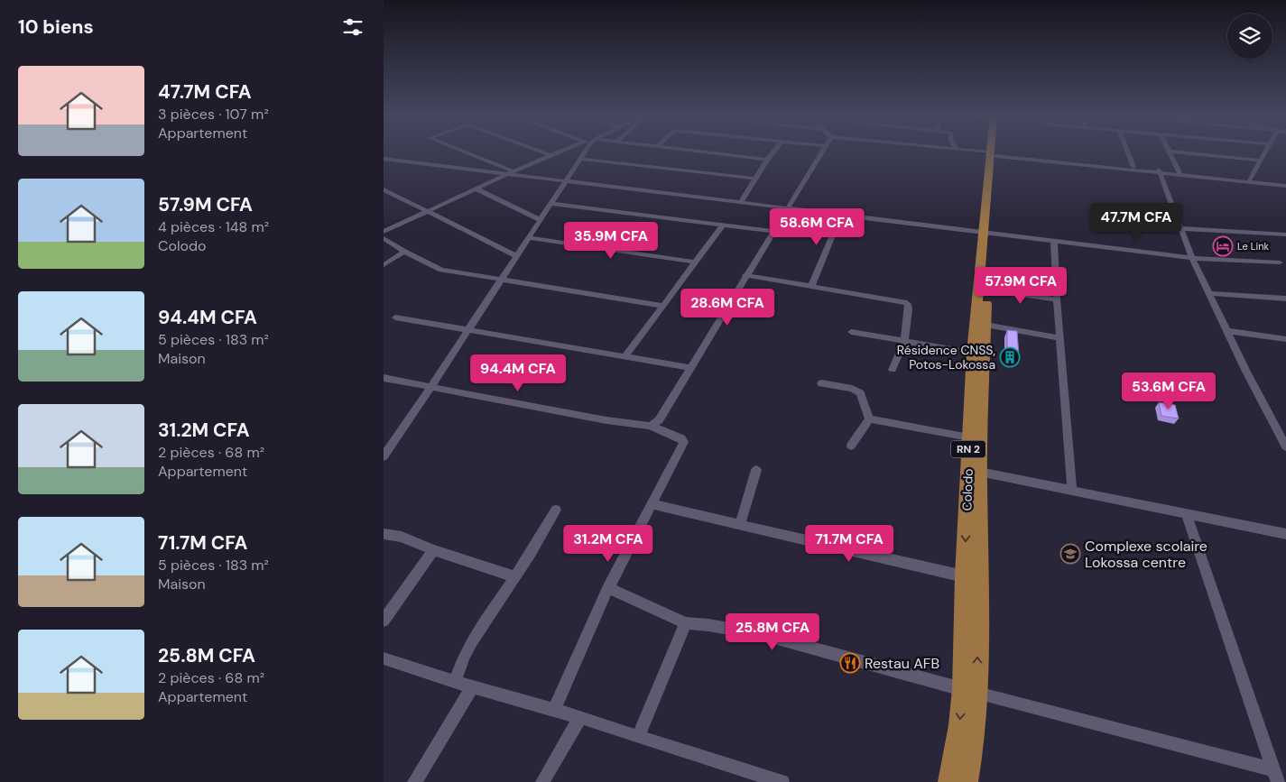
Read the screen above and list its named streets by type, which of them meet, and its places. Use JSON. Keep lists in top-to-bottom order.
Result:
{
  "streets": {
    "main road": ["RN 2", "Colodo"]
  },
  "places": {
    "hotel": ["Le Link"],
    "building": ["Résidence CNSS, Potos-Lokossa"],
    "school or university": ["Complexe scolaire Lokossa centre"],
    "restaurant": ["Restau AFB"]
  },
  "page": {
    "heading": "10 biens",
    "list": [
      {
        "name": "47.7M CFA",
        "note": "3 pièces · 107 m² · Appartement"
      },
      {
        "name": "57.9M CFA",
        "note": "4 pièces · 148 m² · Colodo"
      },
      {
        "name": "94.4M CFA",
        "note": "5 pièces · 183 m² · Maison"
      },
      {
        "name": "31.2M CFA",
        "note": "2 pièces · 68 m² · Appartement"
      },
      {
        "name": "71.7M CFA",
        "note": "5 pièces · 183 m² · Maison"
      },
      {
        "name": "25.8M CFA",
        "note": "2 pièces · 68 m² · Appartement"
      }
    ],
    "price": [
      "47.7M CFA",
      "58.6M CFA",
      "35.9M CFA",
      "57.9M CFA",
      "28.6M CFA",
      "94.4M CFA",
      "53.6M CFA",
      "31.2M CFA",
      "71.7M CFA",
      "25.8M CFA"
    ]
  }
}
